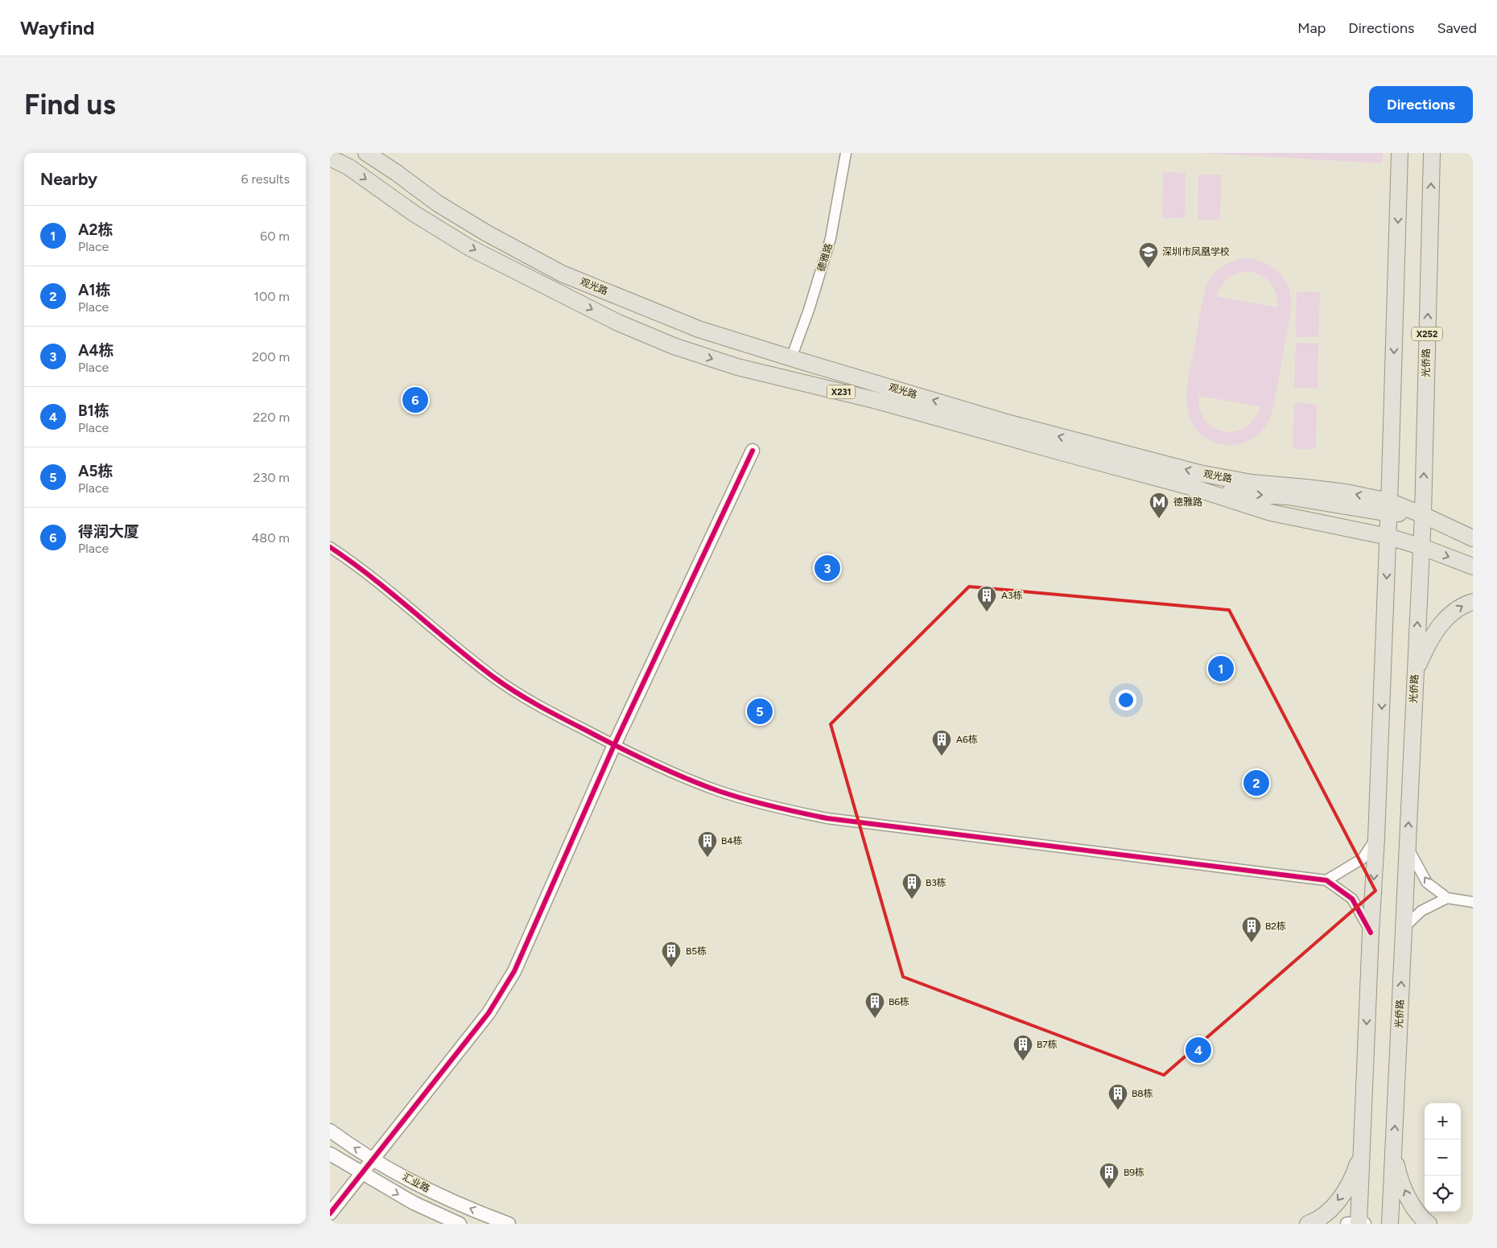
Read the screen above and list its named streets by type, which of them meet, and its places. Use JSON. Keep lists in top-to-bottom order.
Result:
{
  "streets": {
    "main road": [
      "观光路",
      "X252",
      "光侨路",
      "X231"
    ],
    "street": ["德雅路", "汇业路"]
  },
  "crossings": [
    ["德雅路", "观光路"],
    ["观光路", "光侨路"],
    ["观光路", "X231"],
    ["光侨路", "X231"]
  ],
  "places": {
    "school or university": ["深圳市凤凰学校"],
    "metro station": ["德雅路"],
    "building": [
      "A3栋",
      "A6栋",
      "B4栋",
      "B3栋",
      "B2栋",
      "B5栋",
      "B6栋",
      "B7栋",
      "B8栋",
      "B9栋"
    ]
  },
  "page": {
    "header": "Wayfind",
    "nav": ["Map", "Directions", "Saved"],
    "buttons": "Directions",
    "title": "Find us",
    "heading": ["Nearby", "6 results"],
    "list": [
      {
        "mark": "1",
        "name": "A2栋",
        "note": "Place",
        "value": "60 m"
      },
      {
        "mark": "2",
        "name": "A1栋",
        "note": "Place",
        "value": "100 m"
      },
      {
        "mark": "3",
        "name": "A4栋",
        "note": "Place",
        "value": "200 m"
      },
      {
        "mark": "4",
        "name": "B1栋",
        "note": "Place",
        "value": "220 m"
      },
      {
        "mark": "5",
        "name": "A5栋",
        "note": "Place",
        "value": "230 m"
      },
      {
        "mark": "6",
        "name": "得润大厦",
        "note": "Place",
        "value": "480 m"
      }
    ],
    "pins": [
      "6",
      "3",
      "1",
      "5",
      "2",
      "4"
    ],
    "map_buttons": ["+", "−"]
  }
}
